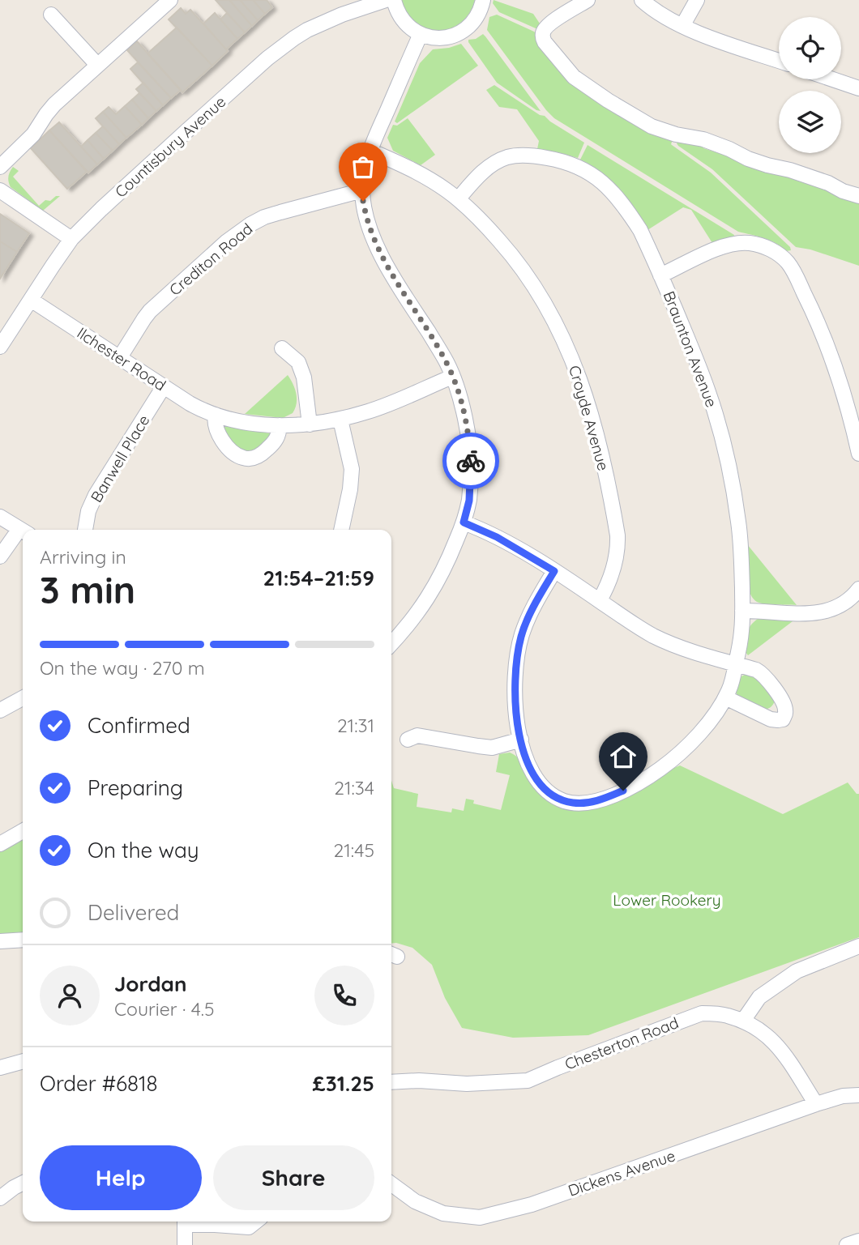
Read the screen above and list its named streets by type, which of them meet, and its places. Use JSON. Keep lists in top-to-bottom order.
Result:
{
  "streets": {
    "street": [
      "Countisbury Avenue",
      "Crediton Road",
      "Braunton Avenue",
      "Ilchester Road",
      "Croyde Avenue",
      "Banwell Place",
      "Chesterton Road",
      "Dickens Avenue"
    ]
  },
  "crossings": [
    ["Countisbury Avenue", "Ilchester Road"],
    ["Crediton Road", "Ilchester Road"],
    ["Braunton Avenue", "Croyde Avenue"],
    ["Ilchester Road", "Banwell Place"],
    ["Chesterton Road", "Dickens Avenue"]
  ],
  "parks": ["Lower Rookery"],
  "page": {
    "heading": ["3 min", "Arriving in", "21:54–21:59"],
    "panel": [
      "Jordan",
      "Courier · 4.5",
      "Order #6818",
      "£31.25"
    ],
    "bar": "On the way · 270 m",
    "list": [
      ["Confirmed", "21:31"],
      ["Preparing", "21:34"],
      ["On the way", "21:45"],
      "Delivered"
    ],
    "buttons": ["Help", "Share"]
  }
}
